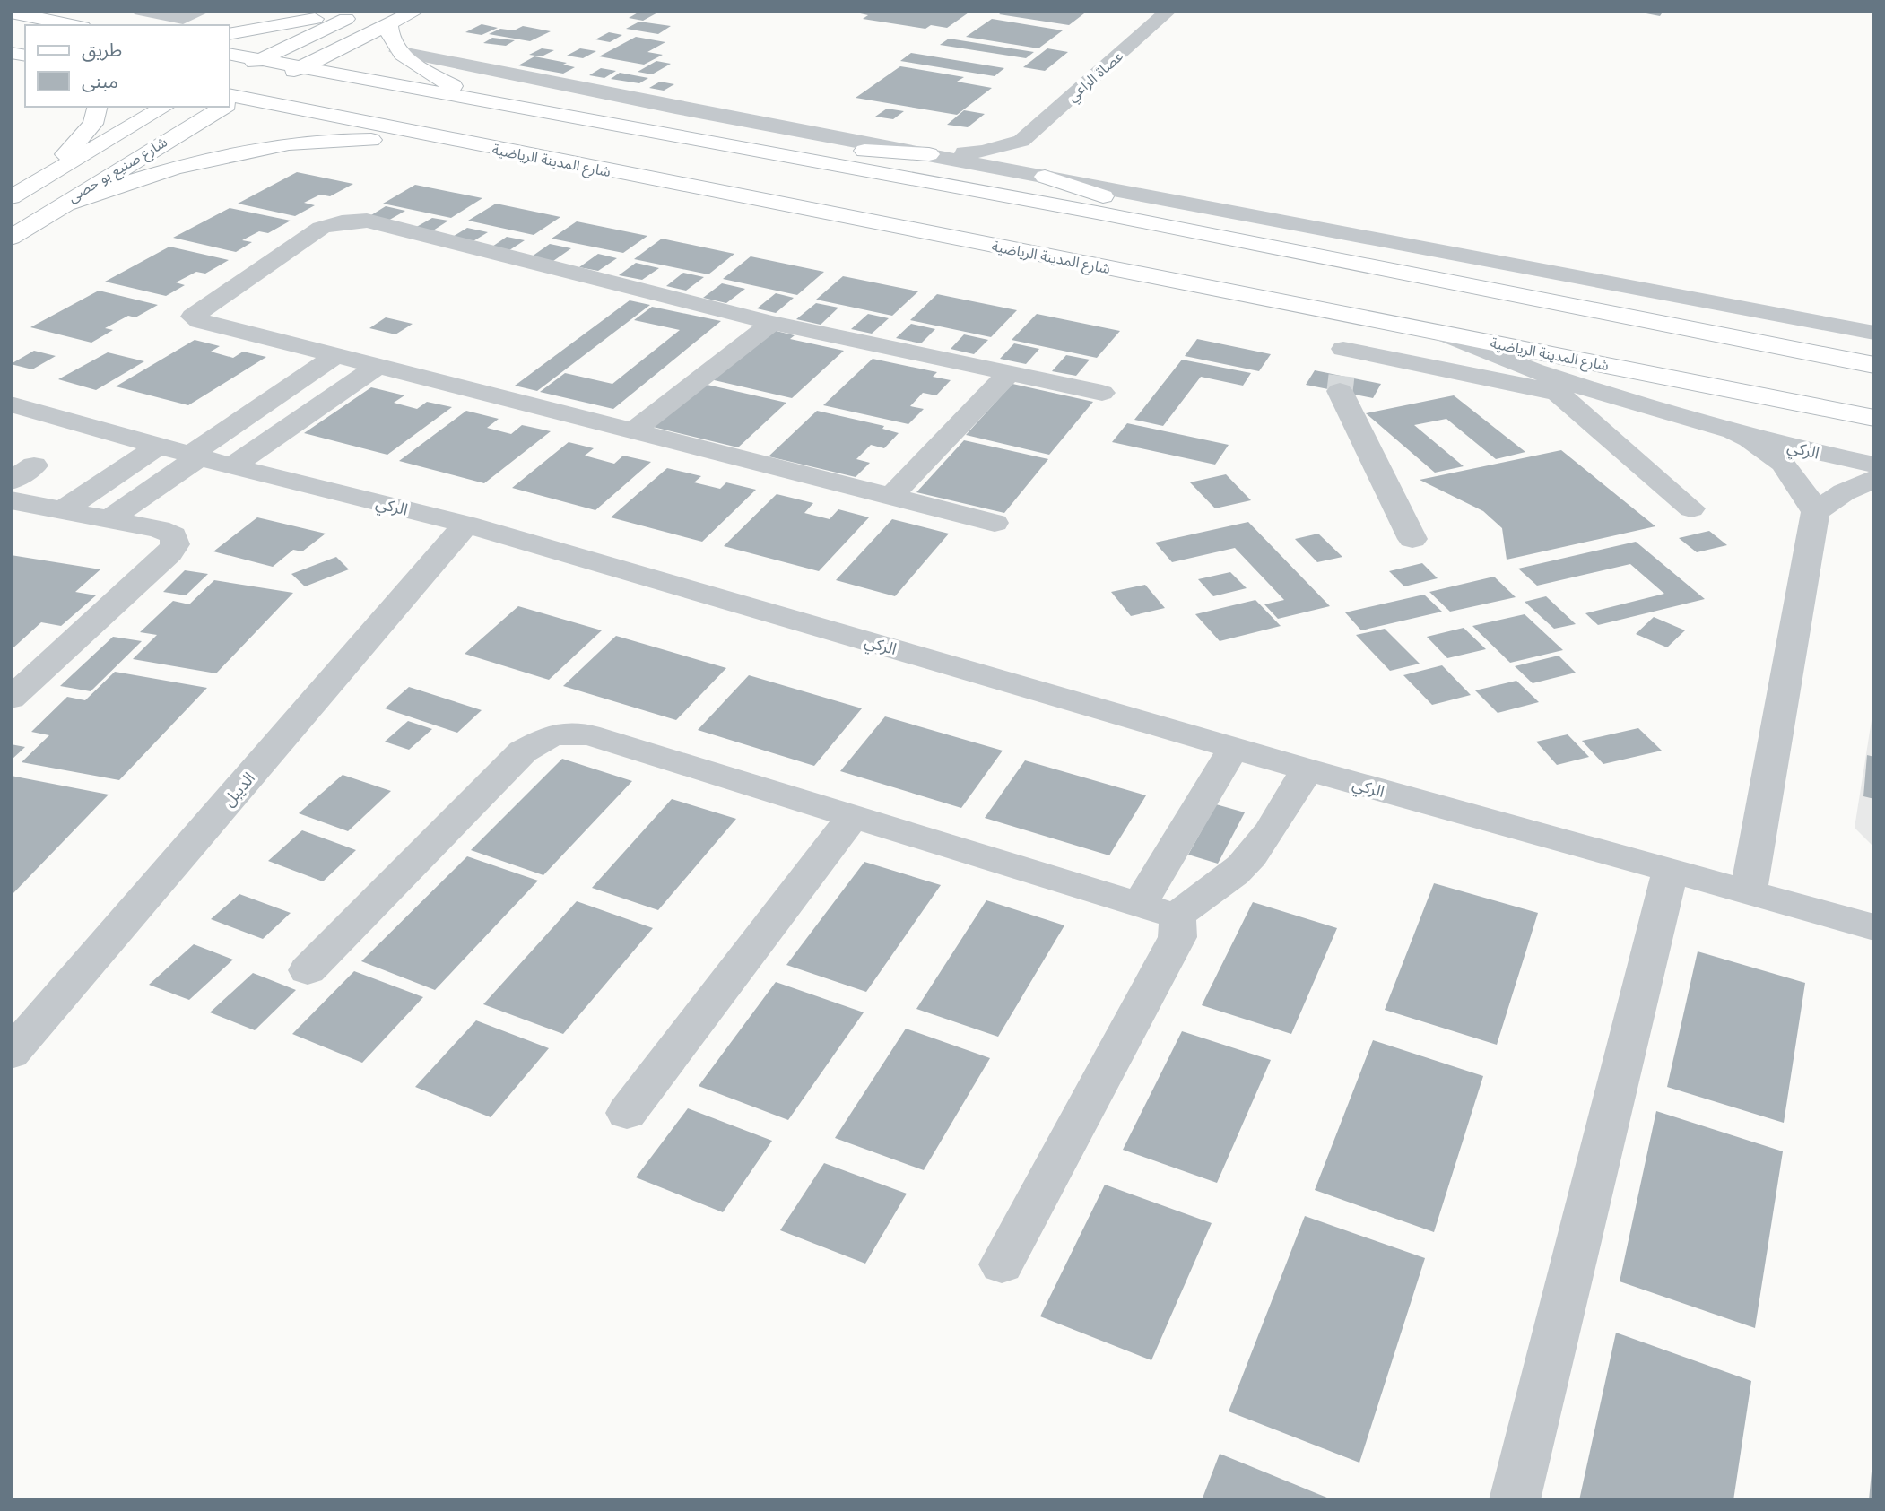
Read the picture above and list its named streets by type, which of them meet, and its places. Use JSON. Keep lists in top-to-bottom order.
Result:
{
  "streets": {
    "main road": ["شارع المدينة الرياضية", "شارع صنيع بو حصى"],
    "street": ["عصاة الراعي", "الركي", "الديبل"]
  },
  "crossings": [
    ["شارع المدينة الرياضية", "شارع صنيع بو حصى"],
    ["شارع المدينة الرياضية", "الركي"],
    ["الركي", "الديبل"]
  ],
  "legend": ["طريق", "مبنى"]
}
